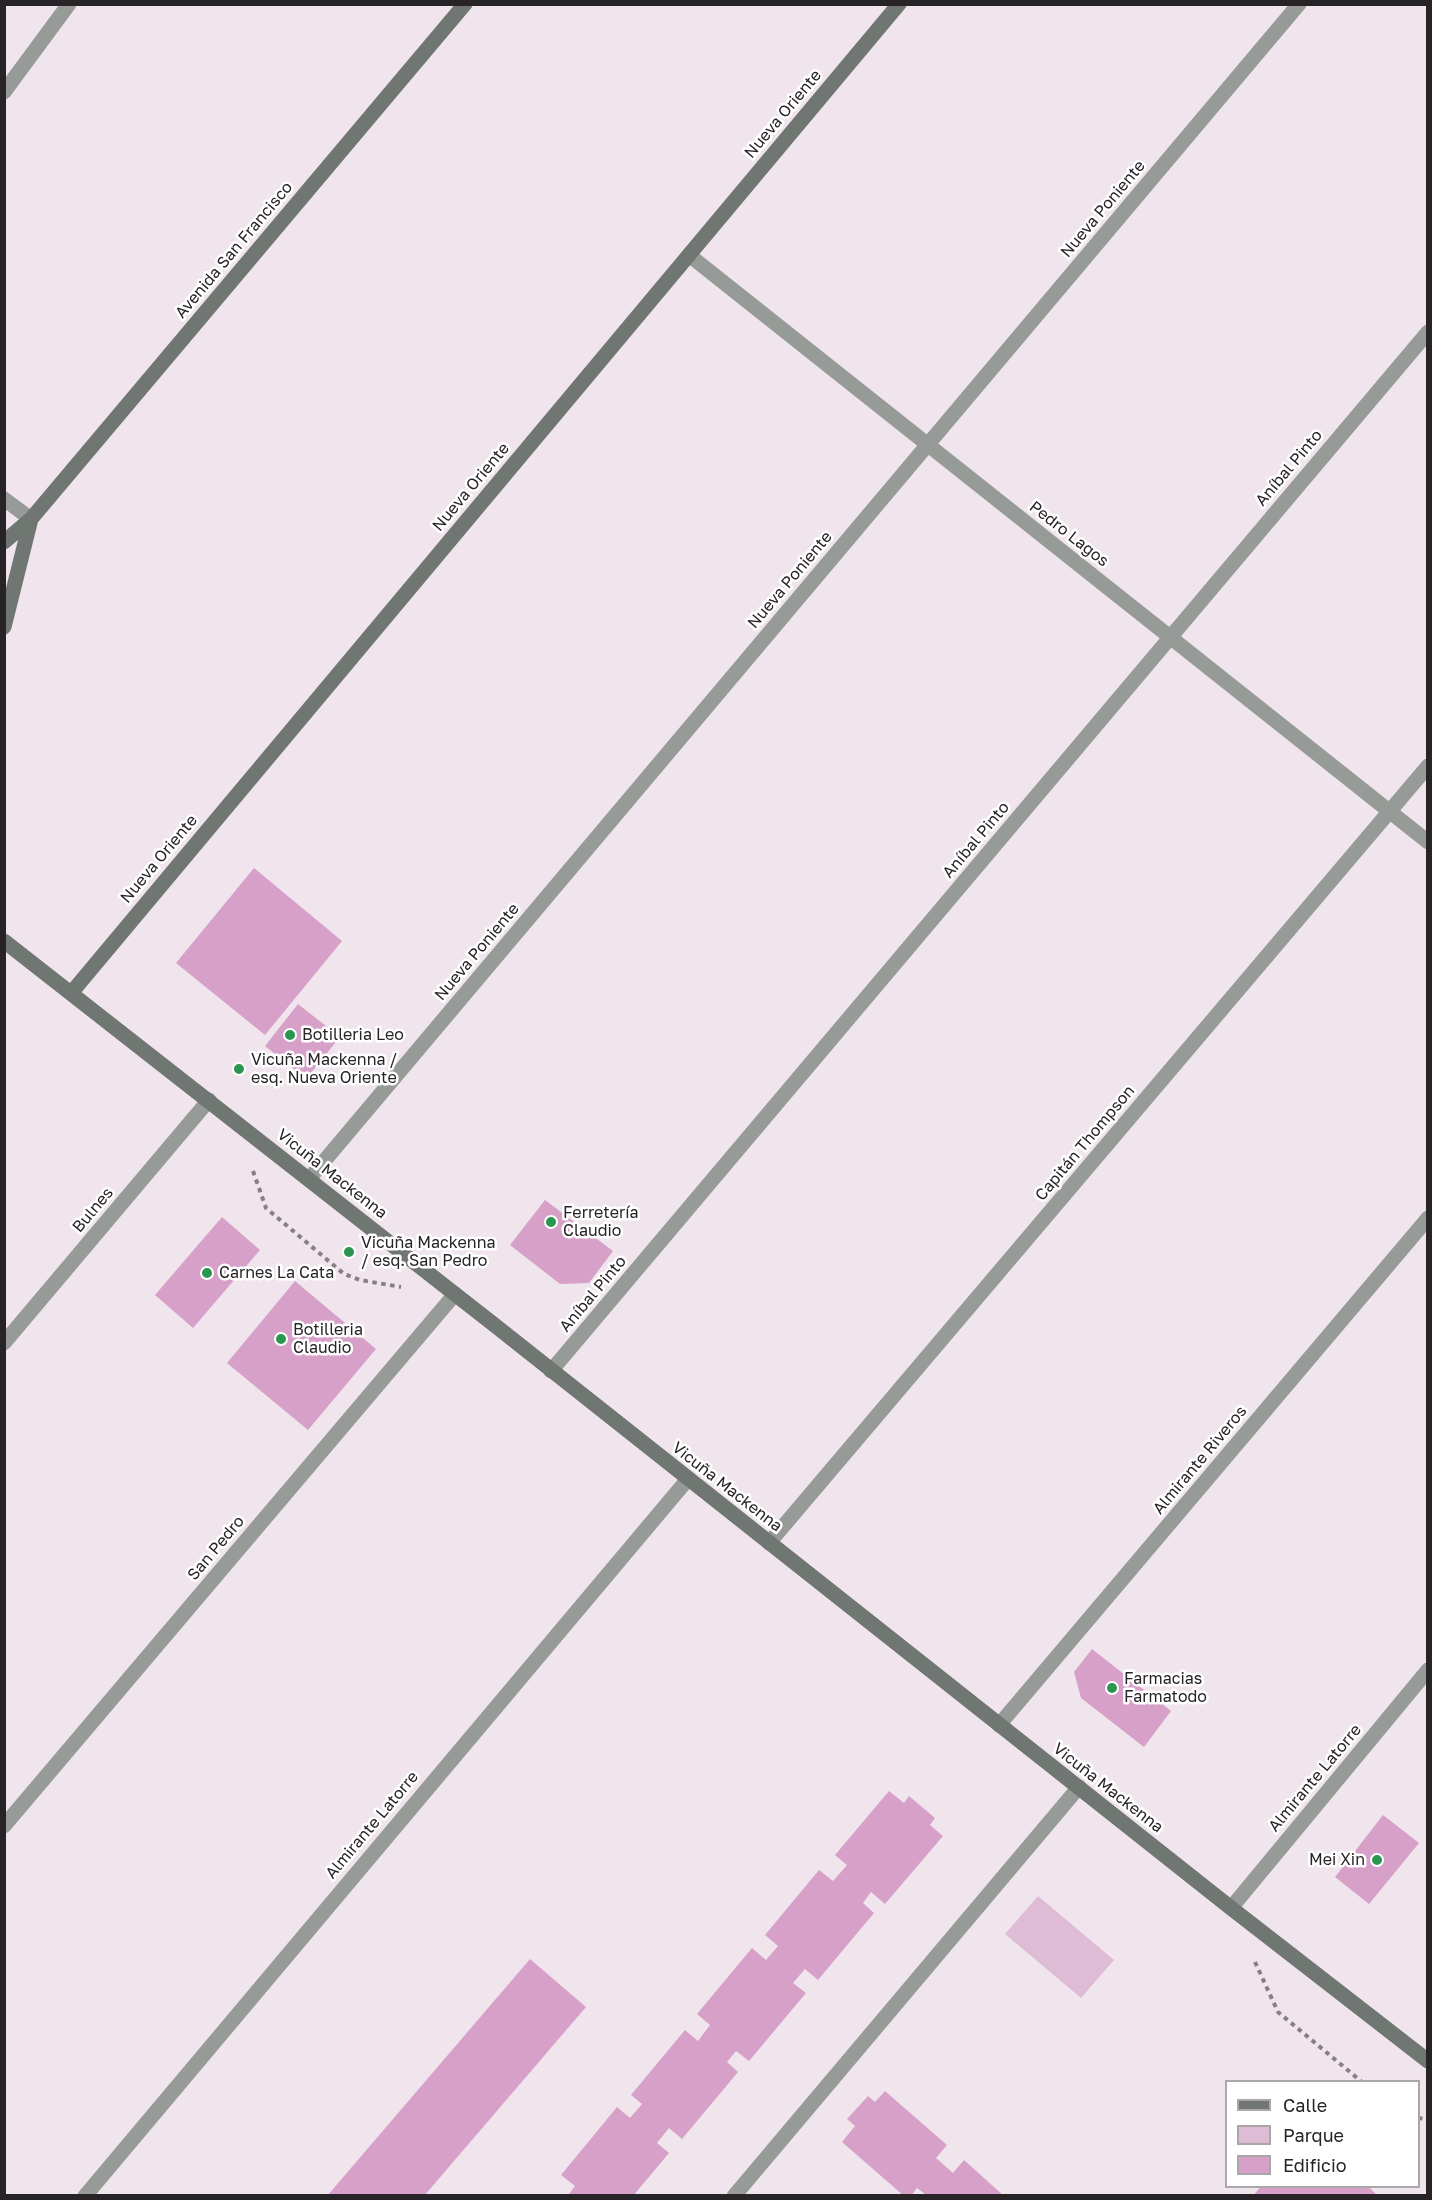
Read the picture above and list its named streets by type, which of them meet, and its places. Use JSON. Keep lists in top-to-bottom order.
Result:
{
  "streets": {
    "main road": ["Nueva Oriente", "Avenida San Francisco", "Vicuña Mackenna"],
    "street": [
      "Nueva Poniente",
      "Aníbal Pinto",
      "Pedro Lagos",
      "Capitán Thompson",
      "Bulnes",
      "Almirante Riveros",
      "San Pedro",
      "Almirante Latorre"
    ]
  },
  "crossings": [
    ["Nueva Oriente", "Pedro Lagos"],
    ["Nueva Oriente", "Vicuña Mackenna"],
    ["Nueva Poniente", "Pedro Lagos"],
    ["Nueva Poniente", "Vicuña Mackenna"],
    ["Aníbal Pinto", "Pedro Lagos"],
    ["Aníbal Pinto", "Vicuña Mackenna"],
    ["Pedro Lagos", "Capitán Thompson"],
    ["Capitán Thompson", "Vicuña Mackenna"],
    ["Vicuña Mackenna", "Bulnes"],
    ["Vicuña Mackenna", "Almirante Riveros"],
    ["Vicuña Mackenna", "San Pedro"],
    ["Vicuña Mackenna", "Almirante Latorre"]
  ],
  "places": [
    "Botilleria Leo",
    "Vicuña Mackenna / esq. Nueva Oriente",
    "Ferretería Claudio",
    "Vicuña Mackenna / esq. San Pedro",
    "Carnes La Cata",
    "Botilleria Claudio",
    "Farmacias Farmatodo",
    "Mei Xin"
  ],
  "legend": ["Calle", "Parque", "Edificio"]
}
